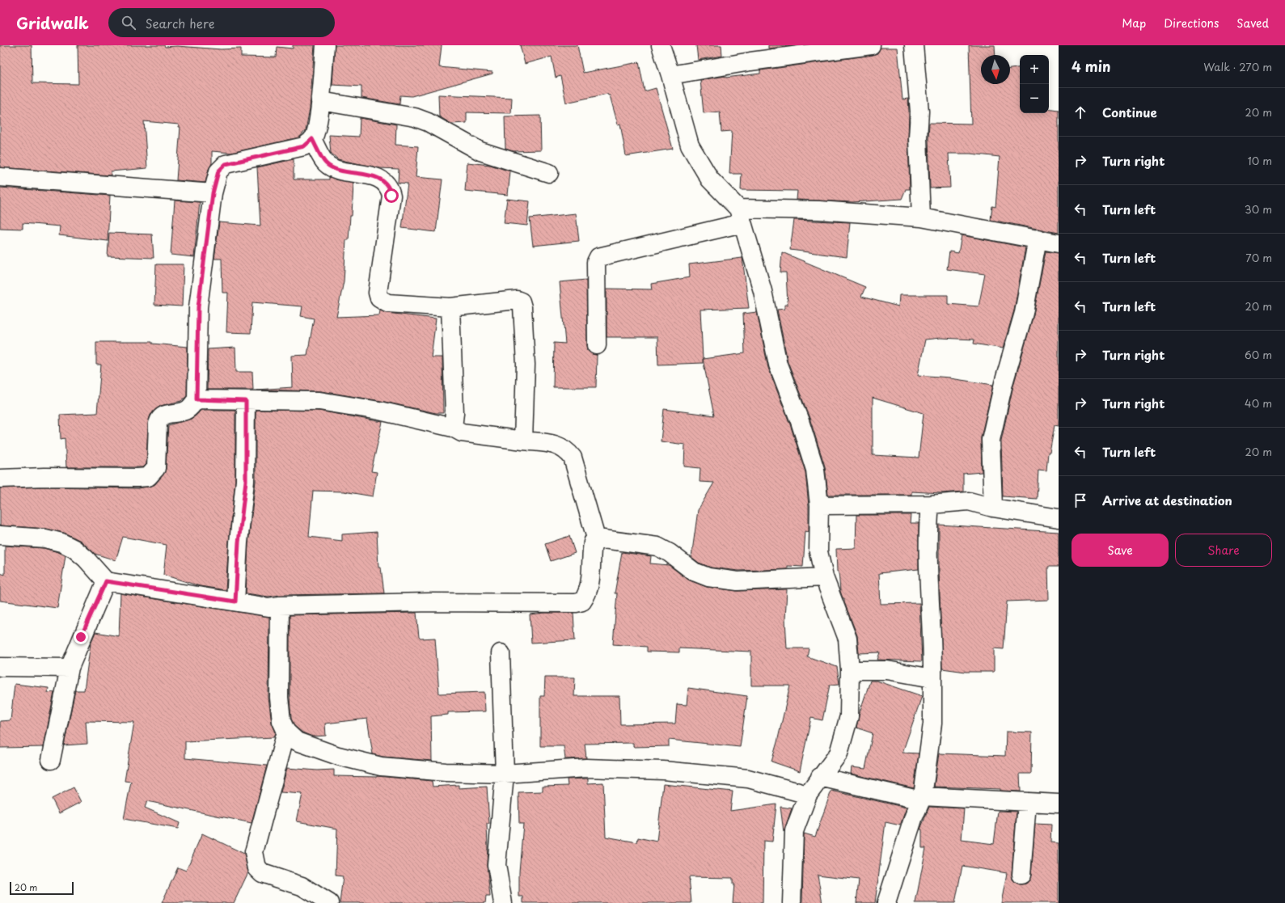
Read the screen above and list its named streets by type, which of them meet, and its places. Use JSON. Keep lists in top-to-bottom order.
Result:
{
  "scale_bar": "20 m",
  "north": "bottom",
  "page": {
    "header": "Gridwalk",
    "search": "Search here",
    "nav": ["Map", "Directions", "Saved"],
    "heading": ["4 min", "Walk · 270 m"],
    "map_buttons": ["+", "−"],
    "list": [
      ["Continue", "20 m"],
      ["Turn right", "10 m"],
      ["Turn left", "30 m"],
      ["Turn left", "70 m"],
      ["Turn left", "20 m"],
      ["Turn right", "60 m"],
      ["Turn right", "40 m"],
      ["Turn left", "20 m"],
      "Arrive at destination"
    ],
    "buttons": ["Save", "Share"],
    "scale": "20 m"
  }
}
